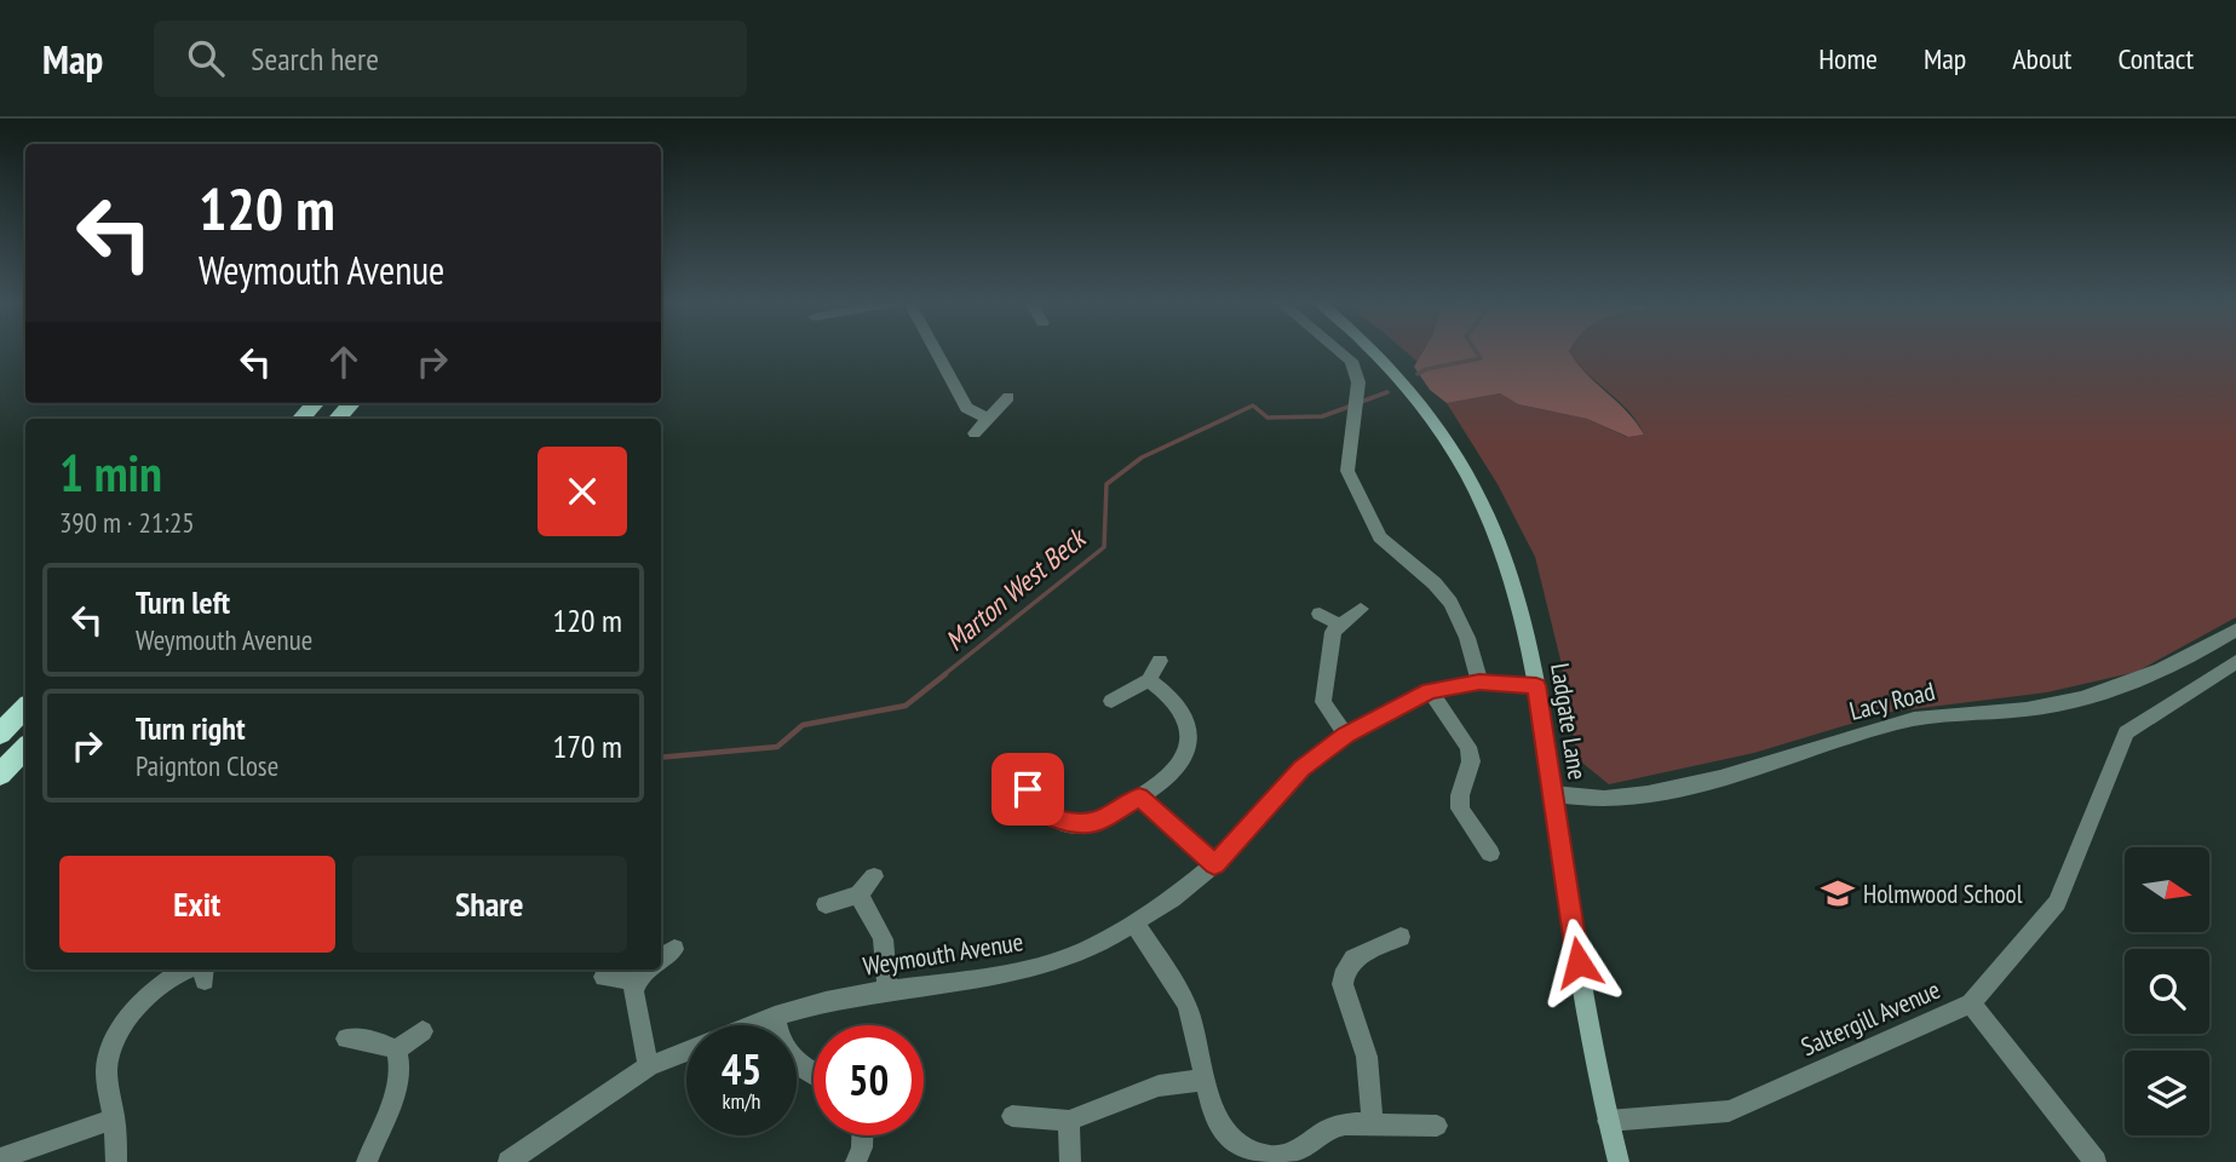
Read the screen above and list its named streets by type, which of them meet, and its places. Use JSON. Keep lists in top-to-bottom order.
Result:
{
  "streets": {
    "main road": ["Ladgate Lane"],
    "street": ["Lacy Road", "Weymouth Avenue", "Saltergill Avenue"]
  },
  "crossings": [
    ["Lacy Road", "Ladgate Lane"],
    ["Ladgate Lane", "Weymouth Avenue"],
    ["Ladgate Lane", "Saltergill Avenue"]
  ],
  "water": ["Marton West Beck"],
  "places": {
    "school or university": ["Holmwood School"]
  },
  "north": "right",
  "page": {
    "header": "Map",
    "search": "Search here",
    "nav": [
      "Home",
      "Map",
      "About",
      "Contact"
    ],
    "turn": ["120 m", "Weymouth Avenue"],
    "heading": ["1 min", "390 m · 21:25"],
    "list": [
      {
        "name": "Turn left",
        "note": "Weymouth Avenue",
        "value": "120 m"
      },
      {
        "name": "Turn right",
        "note": "Paignton Close",
        "value": "170 m"
      }
    ],
    "buttons": ["Exit", "Share"],
    "speed": "45 km/h",
    "limit": "50"
  }
}
